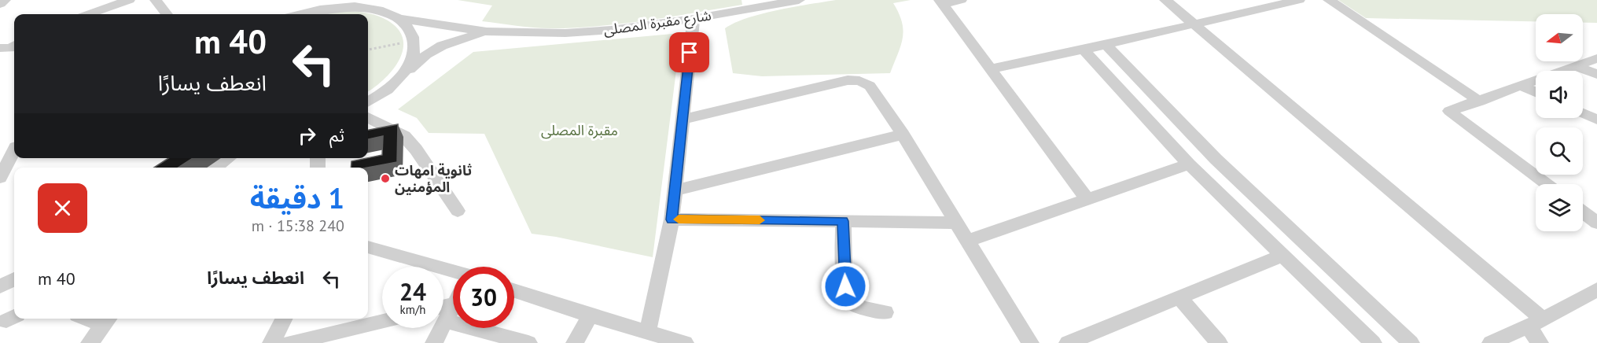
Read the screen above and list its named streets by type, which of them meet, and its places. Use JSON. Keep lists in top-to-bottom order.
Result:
{
  "streets": {
    "street": ["شارع مقبرة المصلى"]
  },
  "parks": ["مقبرة المصلى"],
  "places": ["ثانوية امهات المؤمنين"],
  "north": "left",
  "page": {
    "turn": ["40 m", "انعطف يسارًا"],
    "then": "ثم",
    "heading": ["1 دقيقة", "240 m · 15:38"],
    "list": [
      {
        "name": "انعطف يسارًا",
        "value": "40 m"
      }
    ],
    "speed": "24 km/h",
    "limit": "30"
  }
}
